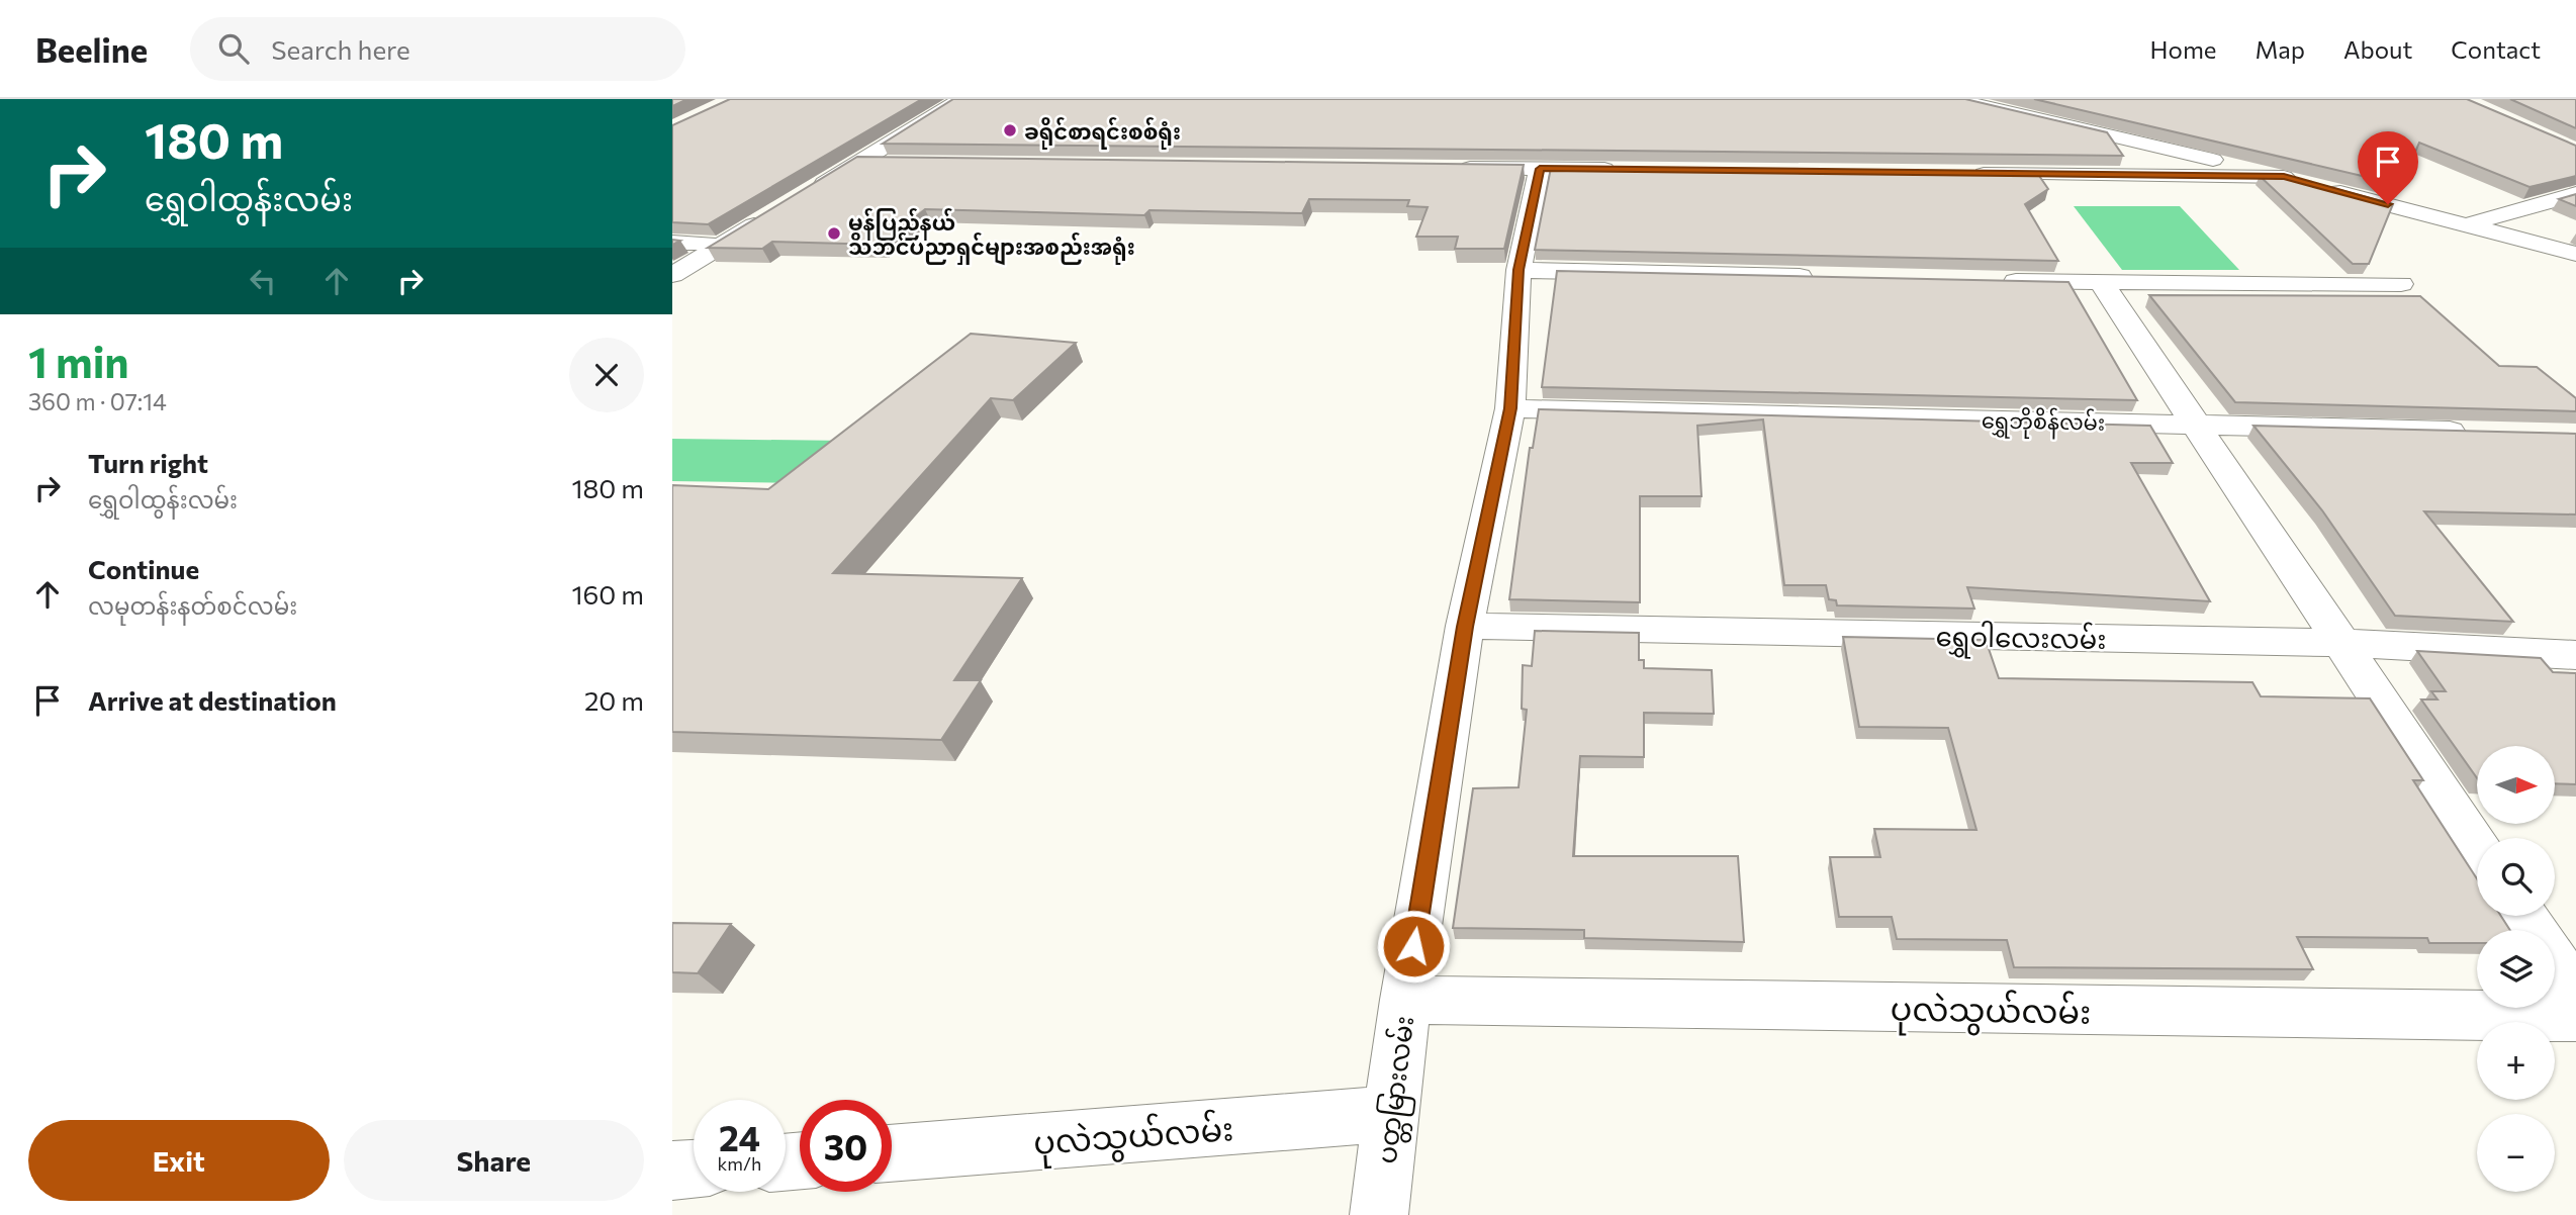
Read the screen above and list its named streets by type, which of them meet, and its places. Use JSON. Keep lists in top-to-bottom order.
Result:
{
  "streets": {
    "street": [
      "ရွှေဘိုစိန်လမ်း",
      "ရွှေဝါလေးလမ်း",
      "ပုလဲသွယ်လမ်း",
      "ပတ္တမြားလမ်း"
    ]
  },
  "crossings": [
    ["ရွှေဘိုစိန်လမ်း", "ပတ္တမြားလမ်း"],
    ["ရွှေဝါလေးလမ်း", "ပတ္တမြားလမ်း"],
    ["ပုလဲသွယ်လမ်း", "ပတ္တမြားလမ်း"]
  ],
  "places": ["ခရိုင်စာရင်းစစ်ရုံး", "မွန်ပြည်နယ် သဘင်ပညာရှင်များအစည်းအရုံး"],
  "north": "right",
  "page": {
    "header": "Beeline",
    "search": "Search here",
    "nav": [
      "Home",
      "Map",
      "About",
      "Contact"
    ],
    "turn": ["180 m", "ရွှေဝါထွန်းလမ်း"],
    "heading": ["1 min", "360 m · 07:14"],
    "list": [
      {
        "name": "Turn right",
        "note": "ရွှေဝါထွန်းလမ်း",
        "value": "180 m"
      },
      {
        "name": "Continue",
        "note": "လမုတန်းနတ်စင်လမ်း",
        "value": "160 m"
      },
      {
        "name": "Arrive at destination",
        "value": "20 m"
      }
    ],
    "map_buttons": ["+", "−"],
    "speed": "24 km/h",
    "limit": "30",
    "buttons": ["Exit", "Share"]
  }
}
